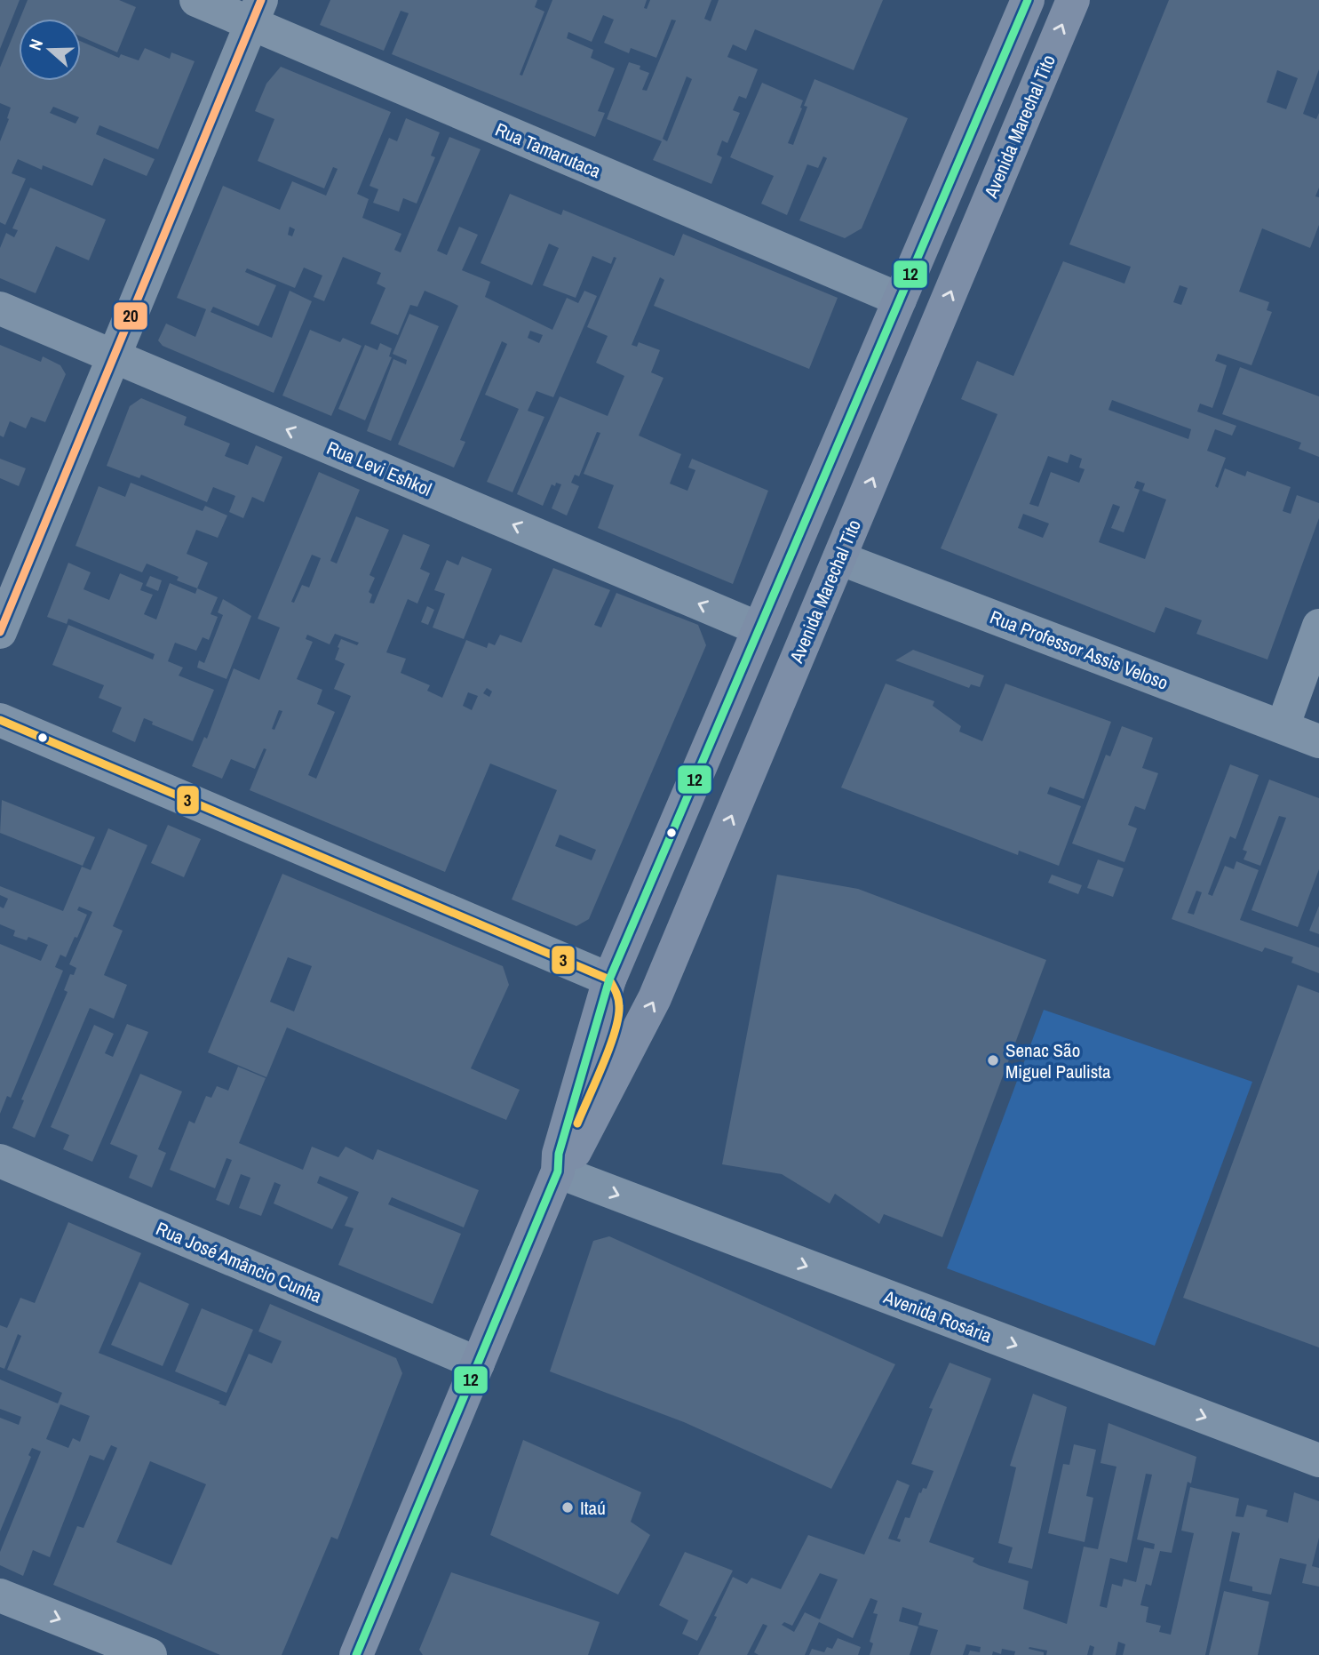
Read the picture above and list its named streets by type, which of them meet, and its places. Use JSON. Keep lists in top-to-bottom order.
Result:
{
  "streets": {
    "main road": ["Avenida Marechal Tito"],
    "street": [
      "Rua Tamarutaca",
      "Rua Levi Eshkol",
      "Rua Professor Assis Veloso",
      "Rua José Amâncio Cunha",
      "Avenida Rosária"
    ]
  },
  "crossings": [
    ["Avenida Marechal Tito", "Rua Professor Assis Veloso"],
    ["Avenida Marechal Tito", "Rua José Amâncio Cunha"],
    ["Avenida Marechal Tito", "Avenida Rosária"]
  ],
  "one_way": ["Rua Levi Eshkol", "Avenida Rosária"],
  "places": ["Senac São Miguel Paulista", "Itaú"],
  "lines": ["transit line 20", "transit line 12", "transit line 3"],
  "north": "left"
}
